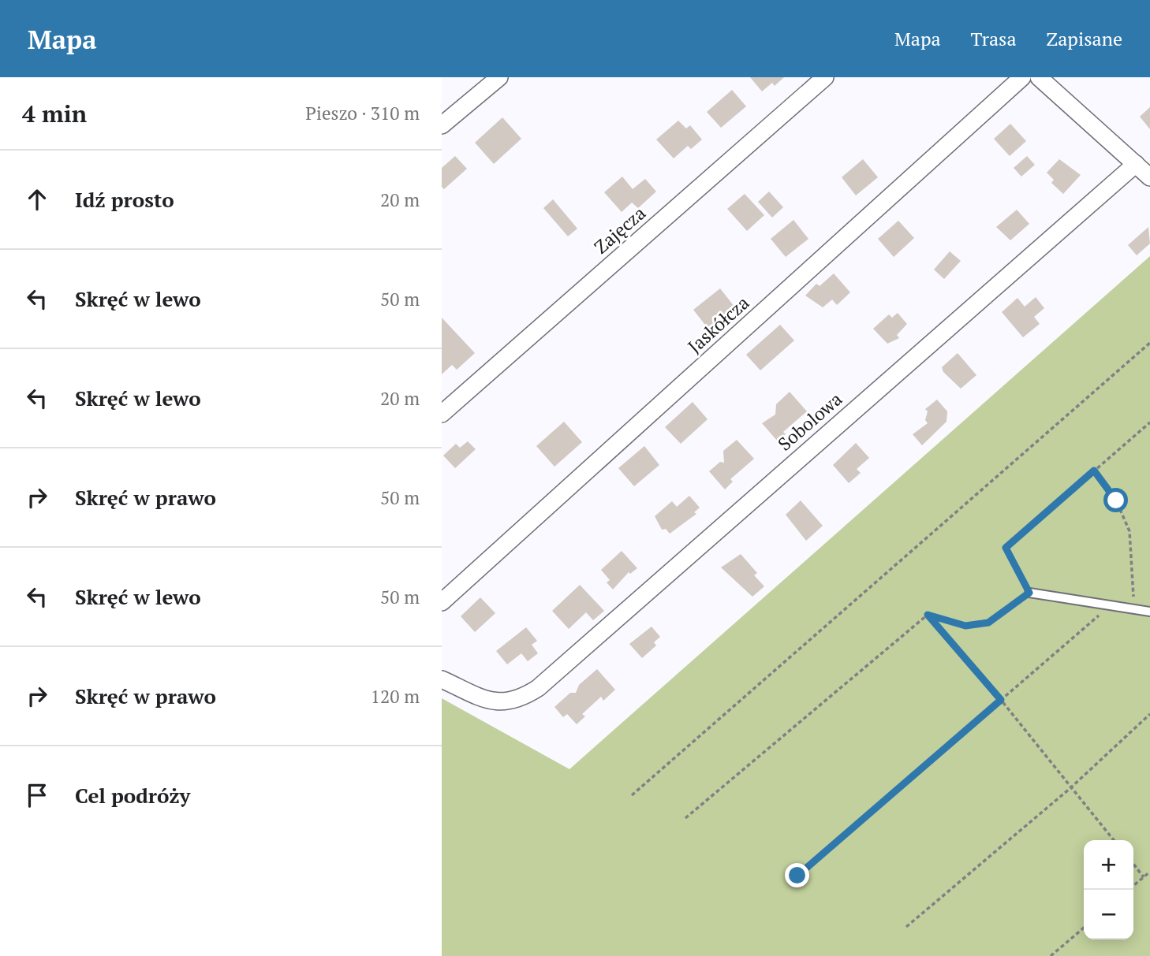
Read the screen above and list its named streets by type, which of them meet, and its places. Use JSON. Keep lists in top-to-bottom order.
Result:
{
  "streets": {
    "street": ["Zajęcza", "Jaskółcza", "Sobolowa"]
  },
  "page": {
    "header": "Mapa",
    "nav": ["Mapa", "Trasa", "Zapisane"],
    "heading": ["4 min", "Pieszo · 310 m"],
    "list": [
      ["Idź prosto", "20 m"],
      ["Skręć w lewo", "50 m"],
      ["Skręć w lewo", "20 m"],
      ["Skręć w prawo", "50 m"],
      ["Skręć w lewo", "50 m"],
      ["Skręć w prawo", "120 m"],
      "Cel podróży"
    ],
    "map_buttons": ["+", "−"]
  }
}
